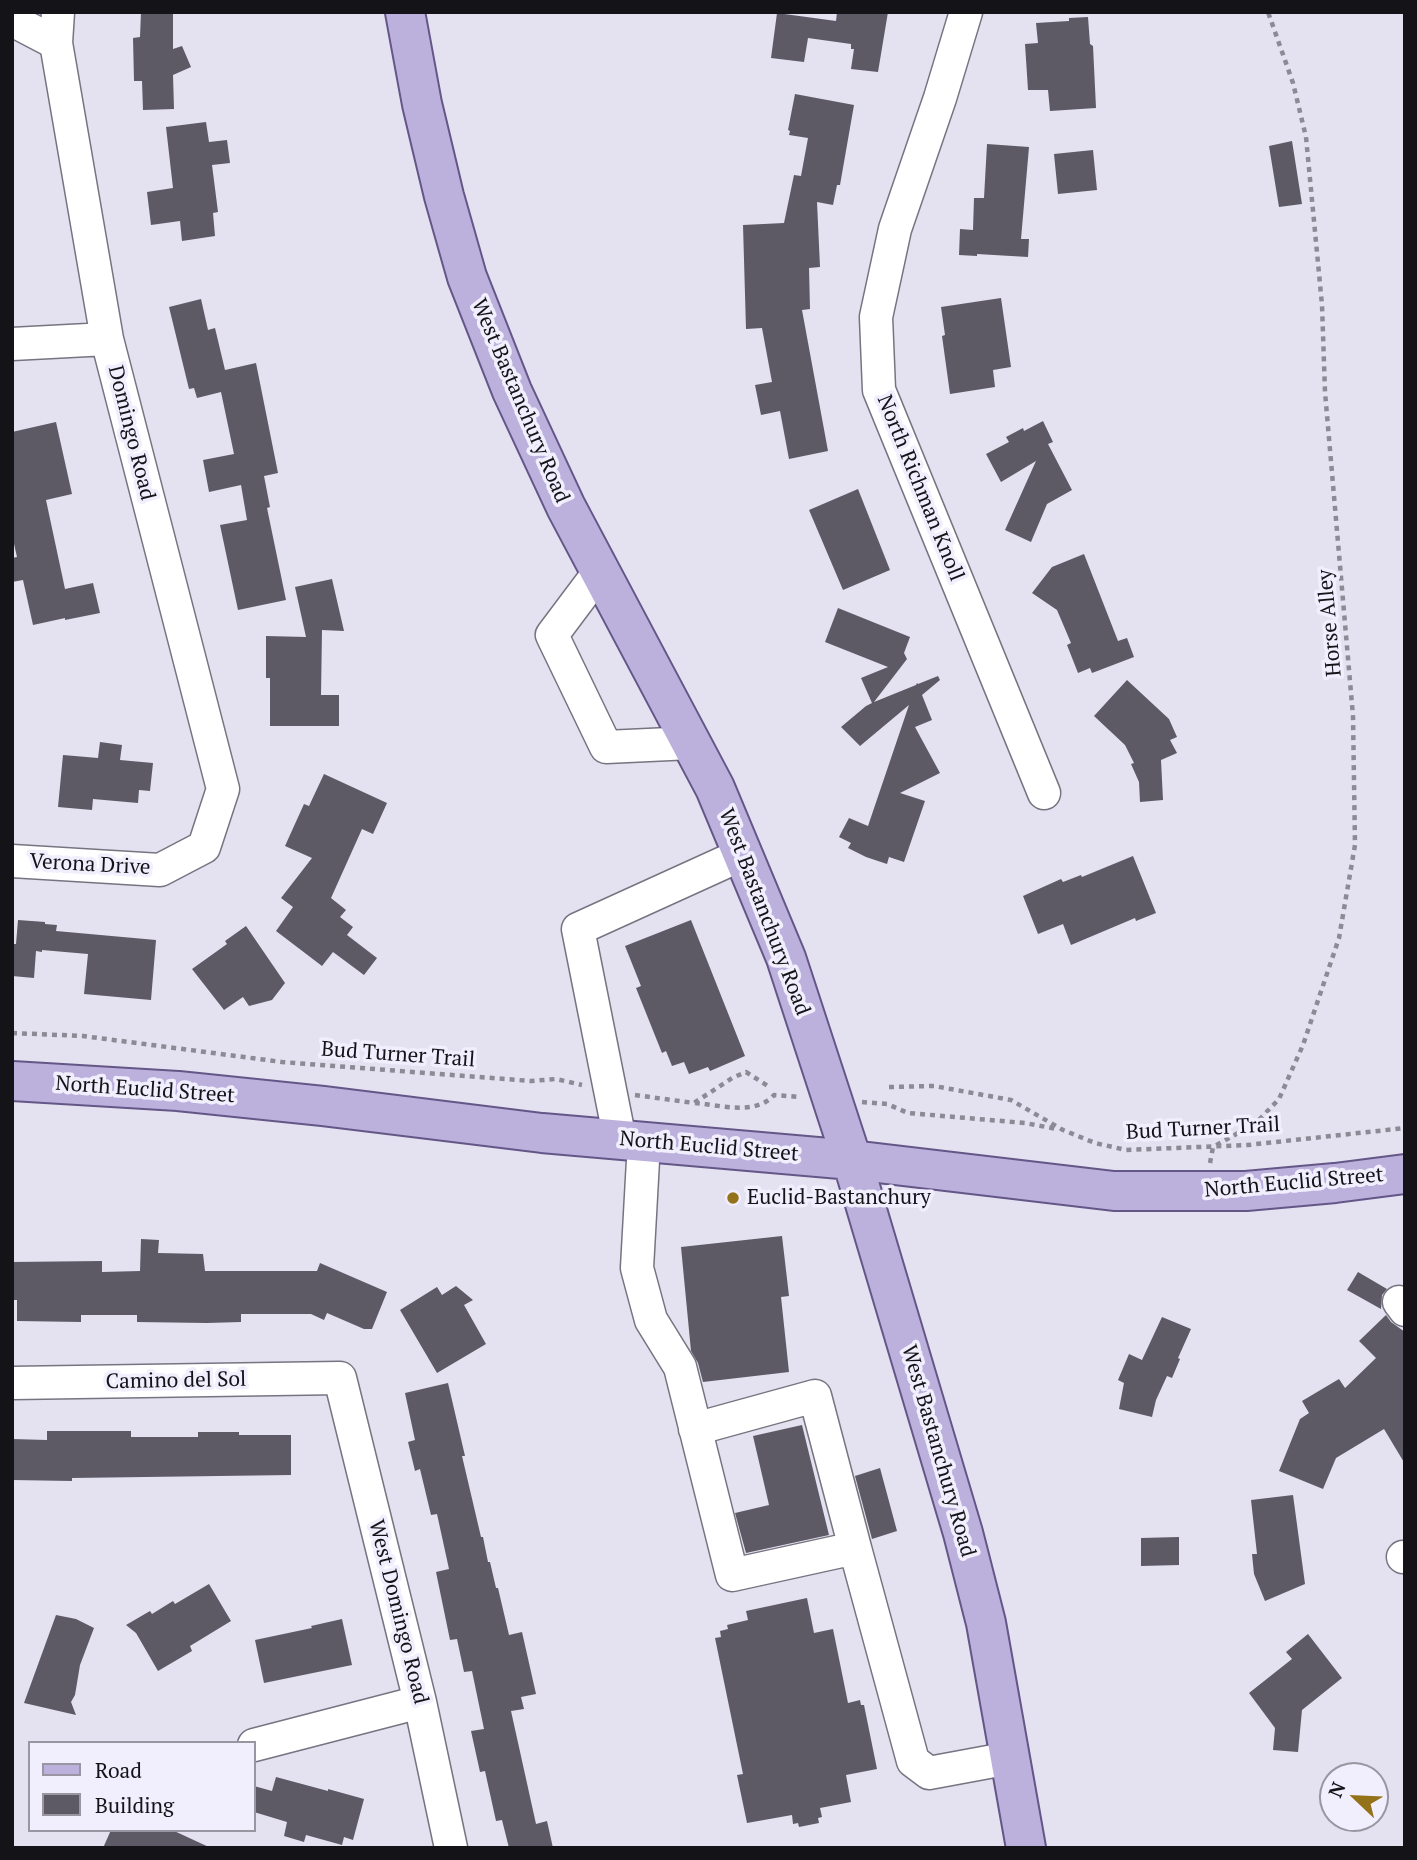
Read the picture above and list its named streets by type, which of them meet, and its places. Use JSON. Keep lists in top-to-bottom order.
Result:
{
  "streets": {
    "main road": ["West Bastanchury Road", "North Euclid Street"],
    "street": [
      "Domingo Road",
      "North Richman Knoll",
      "Verona Drive",
      "Camino del Sol",
      "West Domingo Road"
    ],
    "path": ["Horse Alley", "Bud Turner Trail"]
  },
  "crossings": [
    ["West Bastanchury Road", "Bud Turner Trail"],
    ["West Bastanchury Road", "North Euclid Street"],
    ["Domingo Road", "Verona Drive"],
    ["Horse Alley", "Bud Turner Trail"],
    ["Camino del Sol", "West Domingo Road"]
  ],
  "places": ["Euclid-Bastanchury"],
  "legend": ["Road", "Building"],
  "north": "top left"
}
